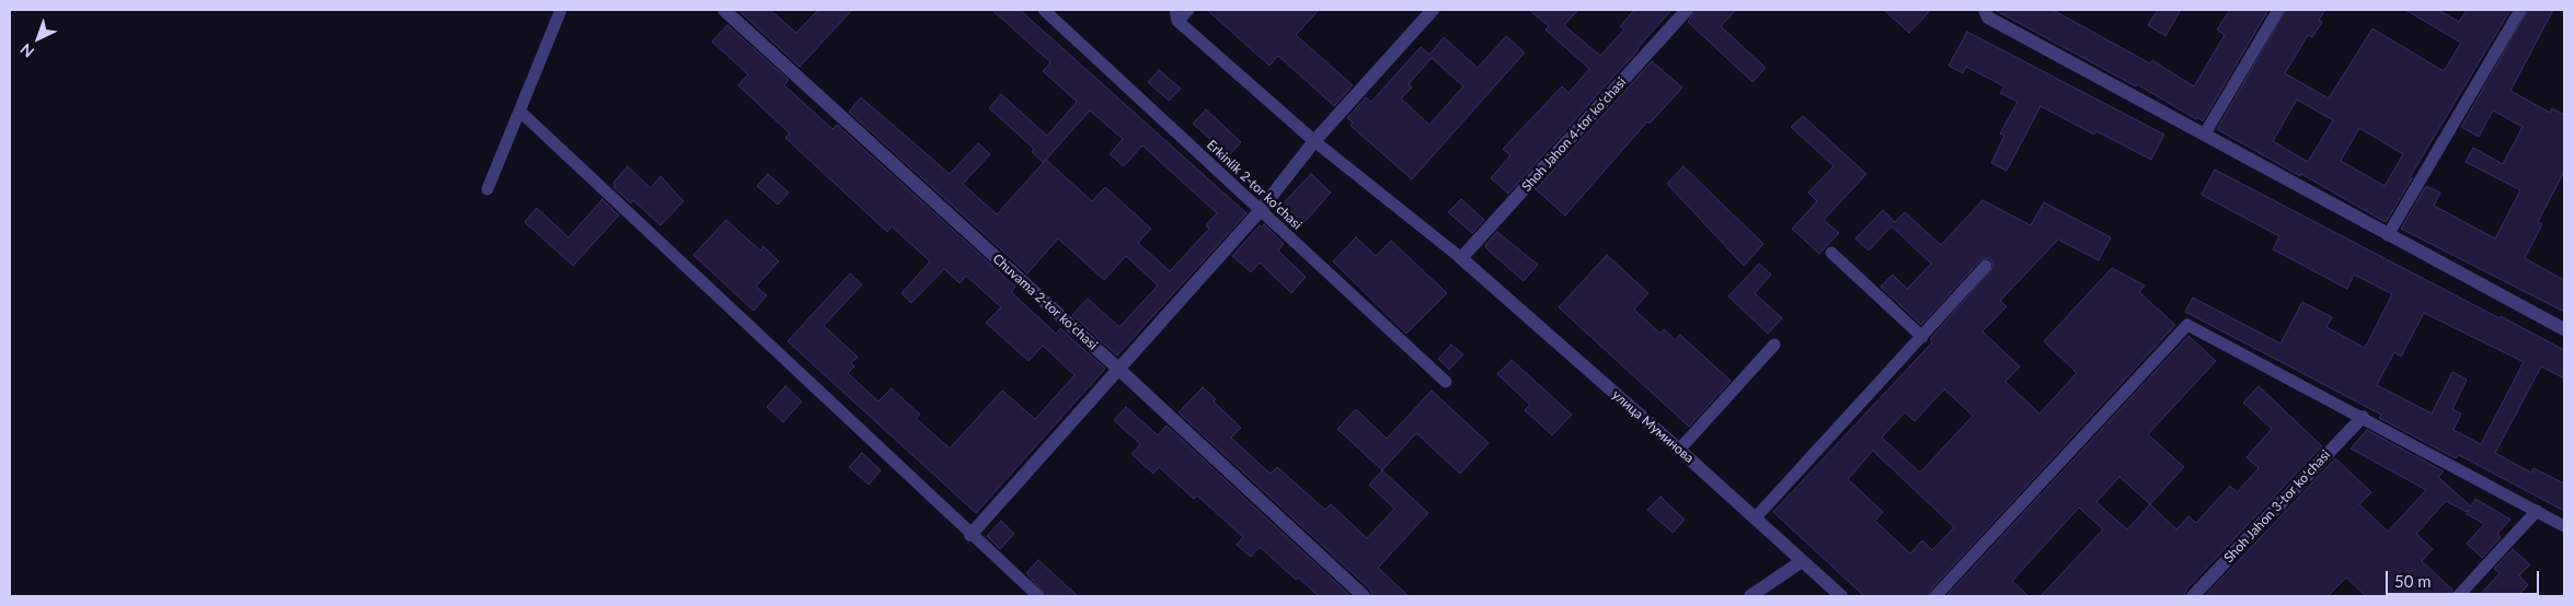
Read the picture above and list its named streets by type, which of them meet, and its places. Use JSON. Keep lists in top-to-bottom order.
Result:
{
  "streets": {
    "street": [
      "Shoh Jahon 4-tor koʻchasi",
      "Chuvama 2-tor koʻchasi",
      "улица Муминова",
      "Shoh Jahon 3-tor koʻchasi"
    ],
    "lane": ["Erkinlik 2-tor koʻchasi"]
  },
  "crossings": [
    ["Shoh Jahon 4-tor koʻchasi", "улица Муминова"]
  ],
  "scale_bar": "50 m",
  "north": "bottom left"
}
